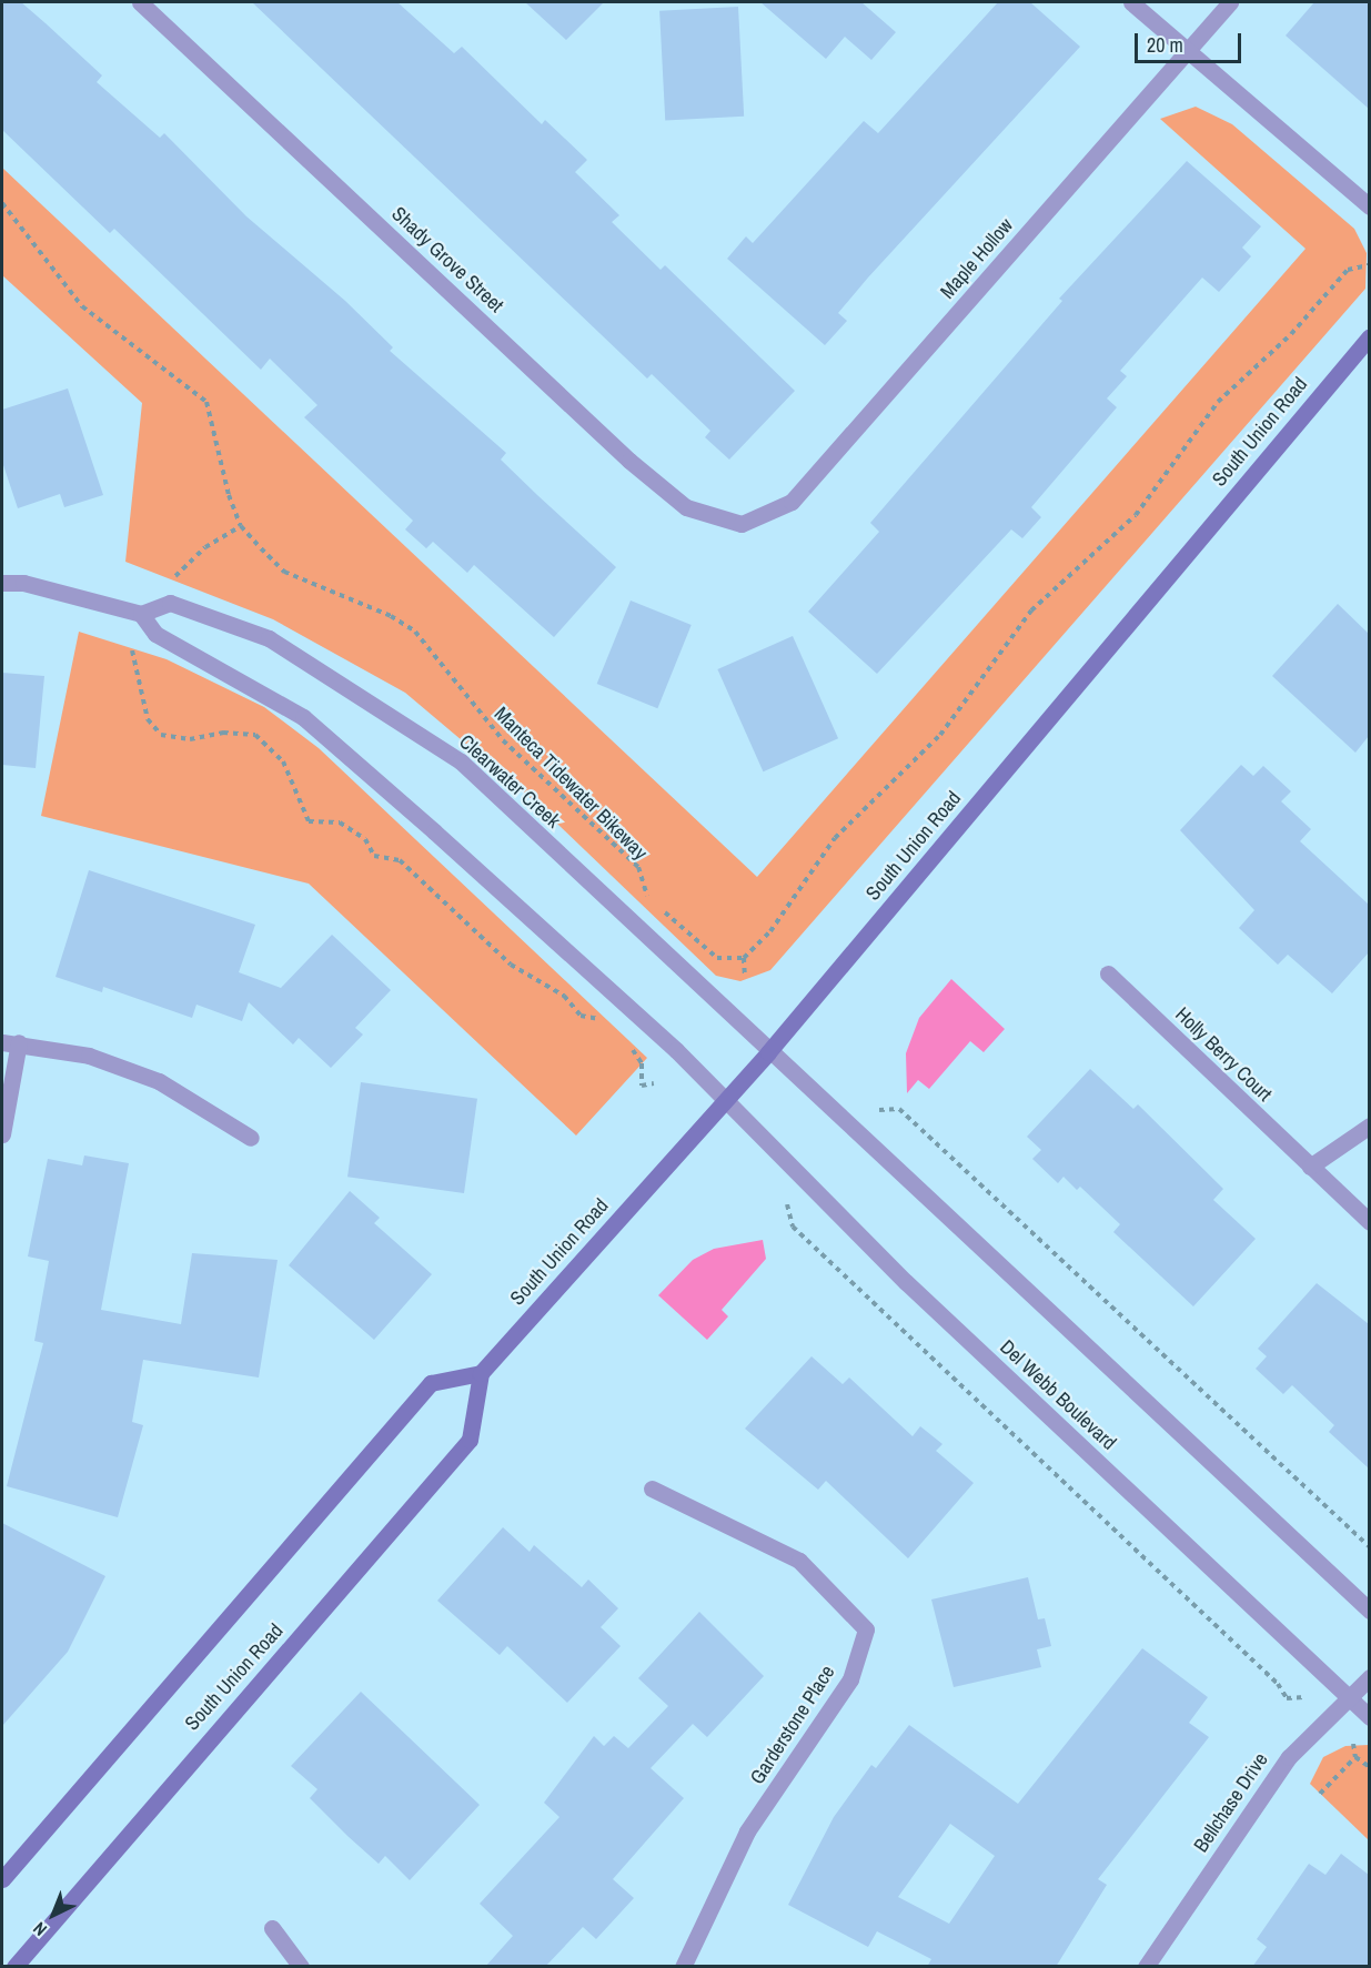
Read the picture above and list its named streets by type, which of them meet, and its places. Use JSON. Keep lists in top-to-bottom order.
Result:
{
  "streets": {
    "street": [
      "Maple Hollow",
      "Shady Grove Street",
      "South Union Road",
      "Clearwater Creek",
      "Holly Berry Court",
      "Del Webb Boulevard",
      "Garderstone Place",
      "Bellchase Drive"
    ],
    "path": ["Manteca Tidewater Bikeway"]
  },
  "crossings": [
    ["Maple Hollow", "Shady Grove Street"],
    ["South Union Road", "Clearwater Creek"],
    ["South Union Road", "Del Webb Boulevard"],
    ["Del Webb Boulevard", "Bellchase Drive"]
  ],
  "scale_bar": "20 m",
  "north": "bottom left"
}
